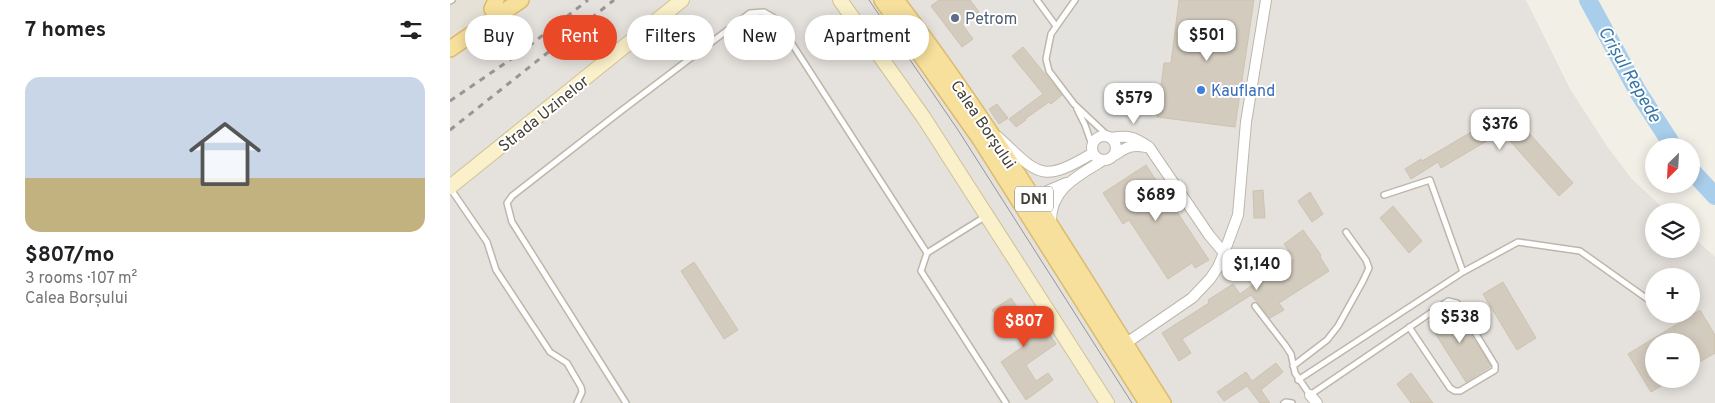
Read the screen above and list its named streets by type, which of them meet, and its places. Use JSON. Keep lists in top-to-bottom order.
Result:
{
  "streets": {
    "main road": ["Calea Borșului", "DN1"],
    "street": ["Strada Uzinelor"]
  },
  "water": ["Crișul Repede"],
  "places": ["Petrom", "Kaufland"],
  "north": "bottom left",
  "page": {
    "heading": "7 homes",
    "chip": [
      "Buy",
      "Rent",
      "Filters",
      "New",
      "Apartment"
    ],
    "price": [
      "$501",
      "$579",
      "$376",
      "$689",
      "$1,140",
      "$538",
      "$807"
    ],
    "list": [
      {
        "name": "$807/mo",
        "note": "3 rooms · 107 m² · Calea Borșului"
      }
    ],
    "map_buttons": ["+", "−"]
  }
}
